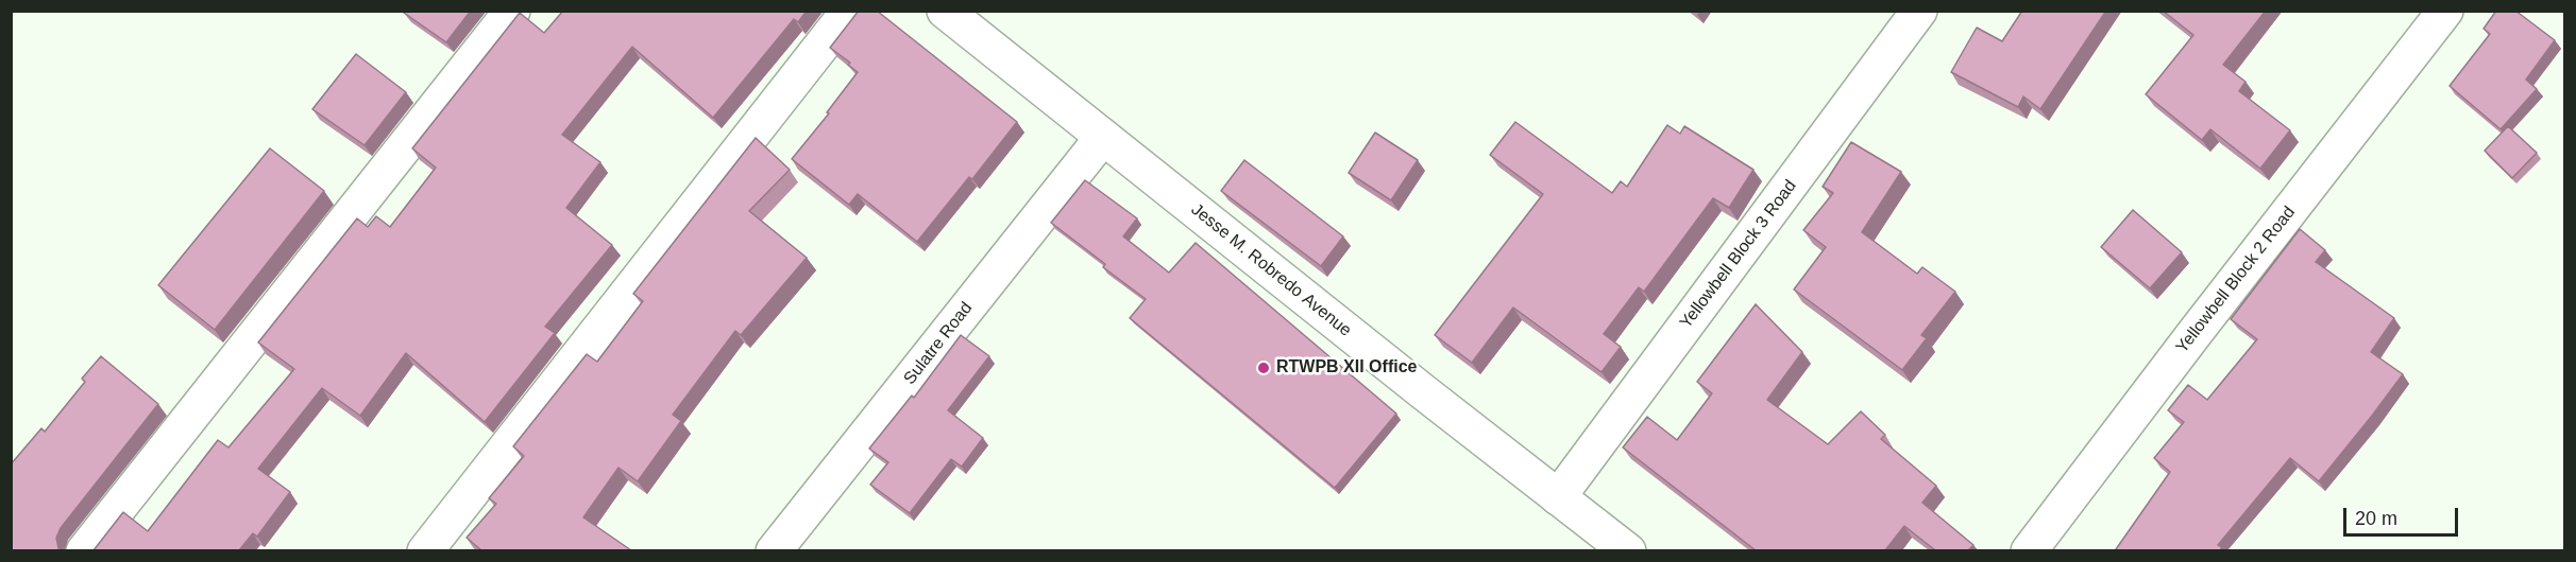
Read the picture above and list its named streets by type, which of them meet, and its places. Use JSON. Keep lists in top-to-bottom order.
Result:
{
  "streets": {
    "street": [
      "Yellowbell Block 3 Road",
      "Jesse M. Robredo Avenue",
      "Yellowbell Block 2 Road",
      "Sulatre Road"
    ]
  },
  "crossings": [
    ["Yellowbell Block 3 Road", "Jesse M. Robredo Avenue"],
    ["Jesse M. Robredo Avenue", "Sulatre Road"]
  ],
  "places": ["RTWPB XII Office"],
  "scale_bar": "20 m"
}
